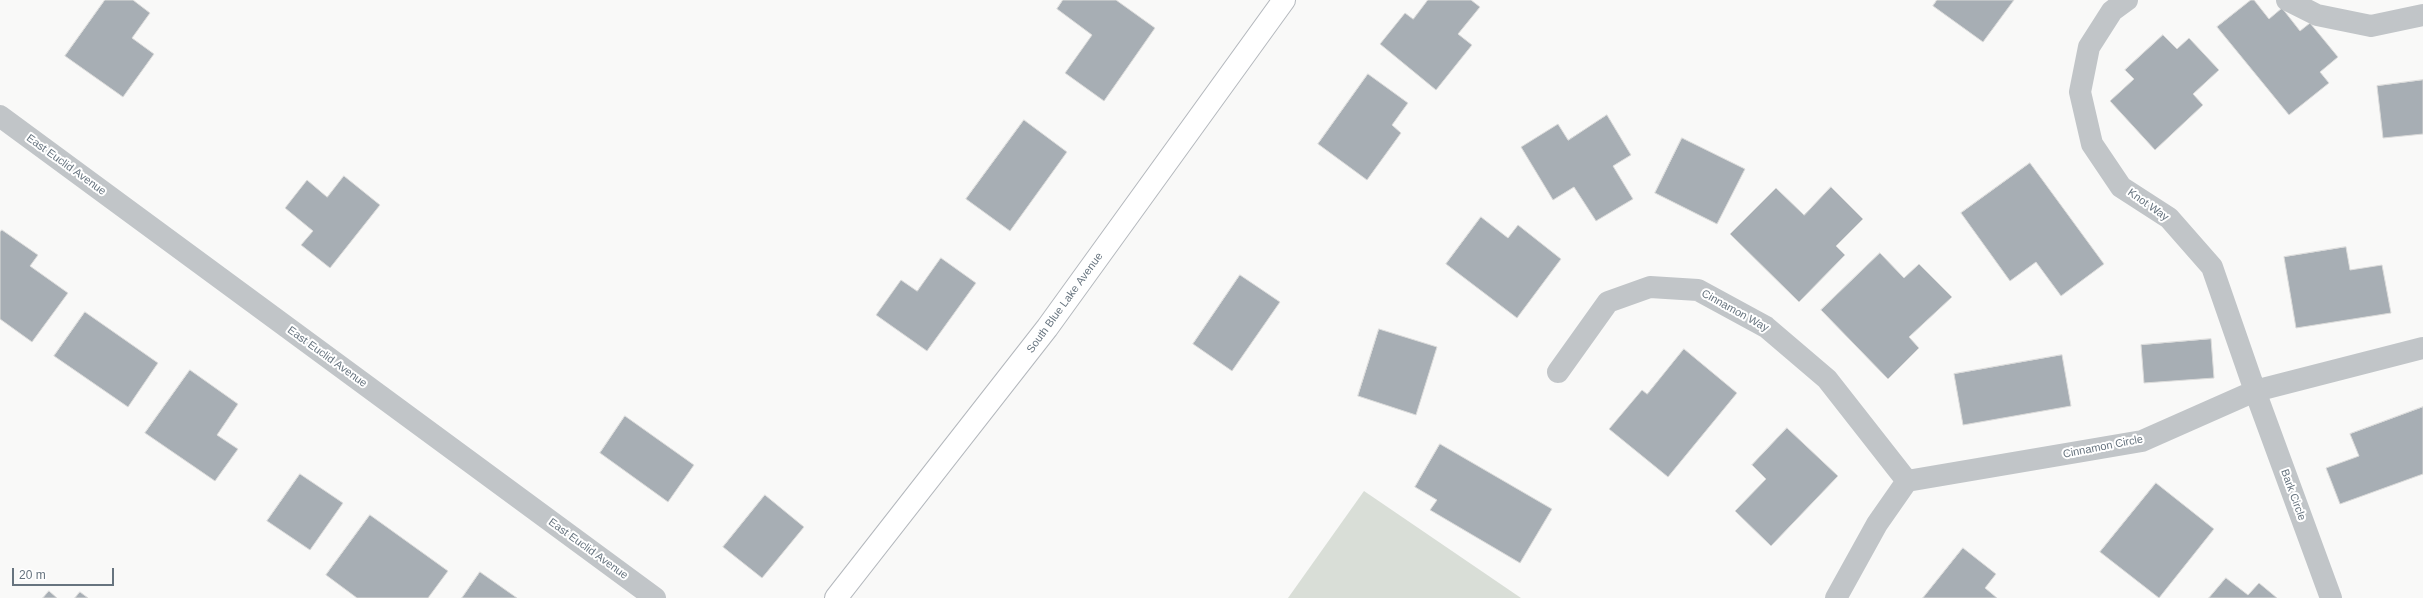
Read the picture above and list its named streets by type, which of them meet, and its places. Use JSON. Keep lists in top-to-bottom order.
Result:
{
  "streets": {
    "main road": ["South Blue Lake Avenue"],
    "street": [
      "East Euclid Avenue",
      "Knot Way",
      "Cinnamon Way",
      "Cinnamon Circle",
      "Bark Circle"
    ]
  },
  "crossings": [
    ["Knot Way", "Cinnamon Circle"],
    ["Knot Way", "Bark Circle"],
    ["Cinnamon Way", "Cinnamon Circle"],
    ["Cinnamon Circle", "Bark Circle"]
  ],
  "scale_bar": "20 m"
}
